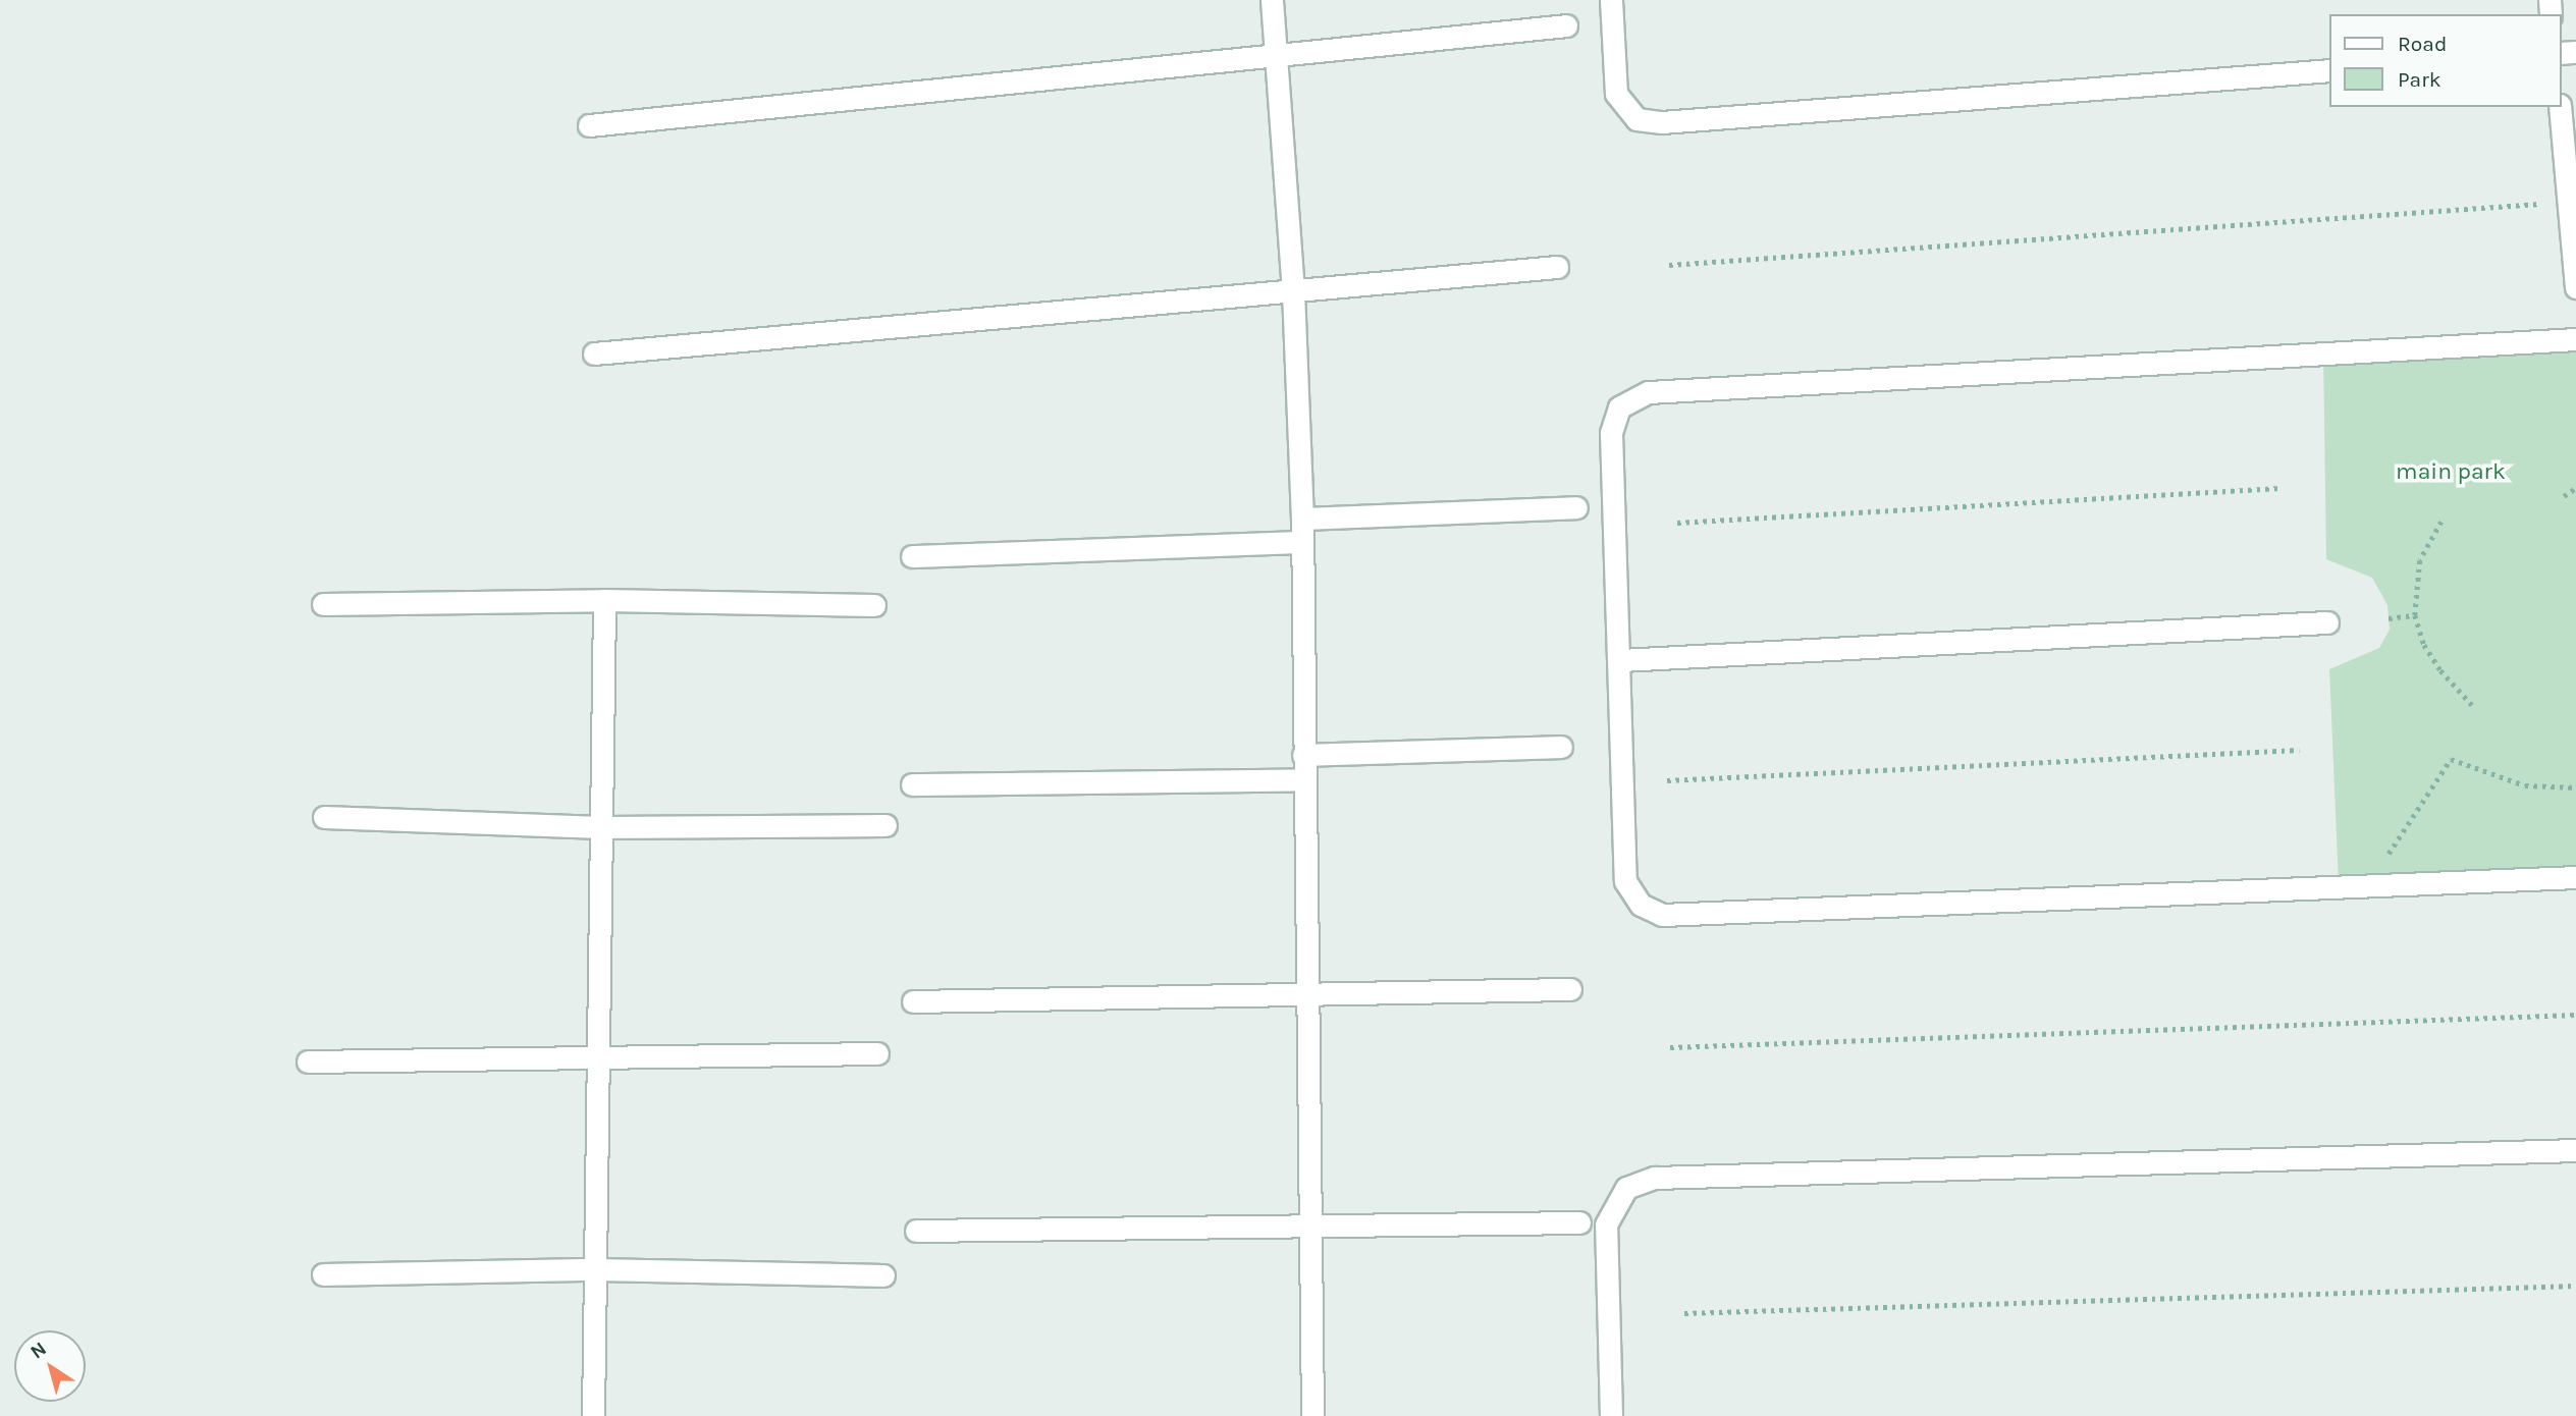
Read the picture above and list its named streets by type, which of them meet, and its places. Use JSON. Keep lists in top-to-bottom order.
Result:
{
  "parks": ["main park"],
  "legend": ["Road", "Park"],
  "north": "top left"
}
